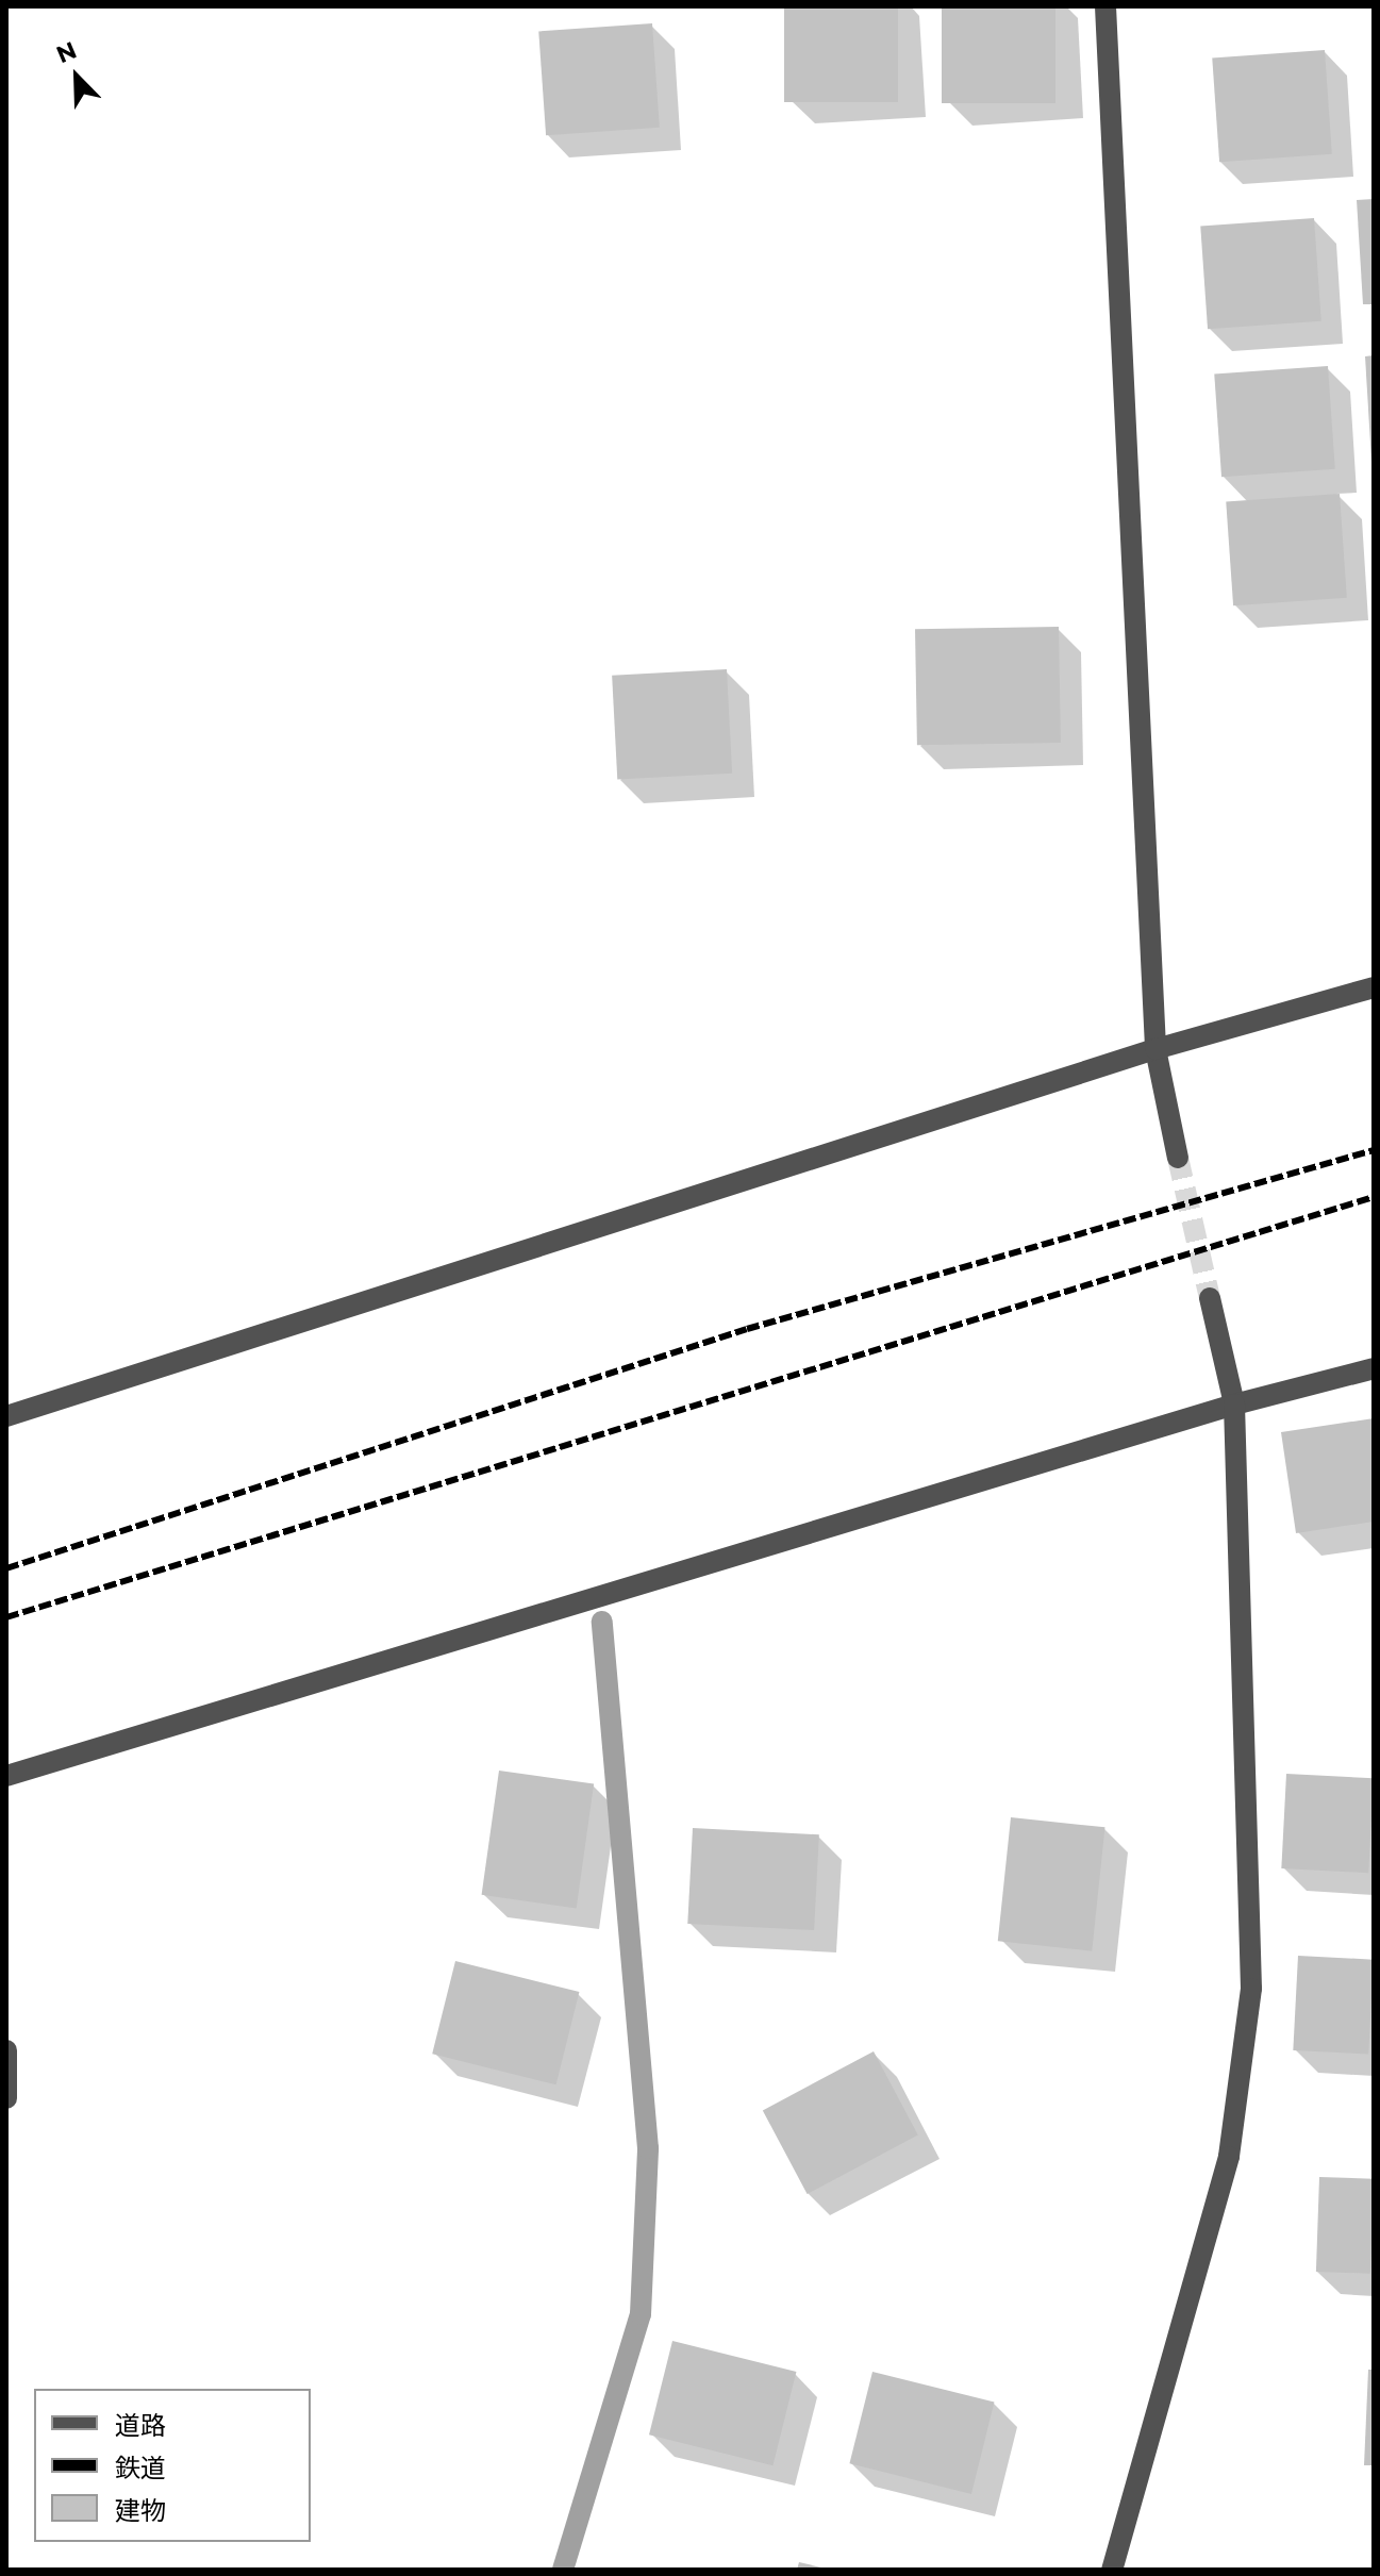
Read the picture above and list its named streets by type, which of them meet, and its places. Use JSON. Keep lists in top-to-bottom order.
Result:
{
  "legend": ["道路", "鉄道", "建物"],
  "north": "top left"
}
